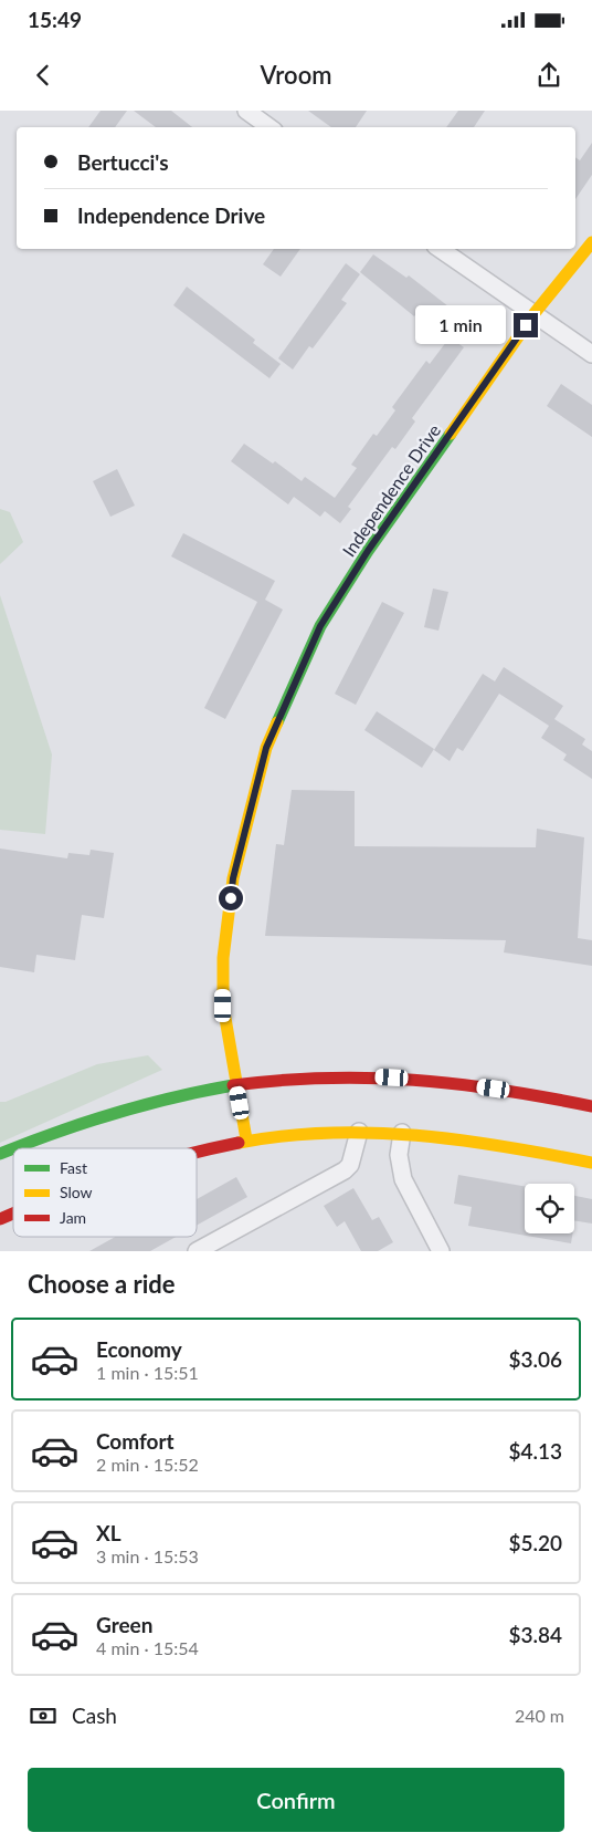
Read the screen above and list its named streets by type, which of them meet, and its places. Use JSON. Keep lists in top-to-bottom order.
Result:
{
  "streets": {
    "main road": ["Independence Drive"]
  },
  "legend": ["Fast", "Slow", "Jam"],
  "page": {
    "status": "15:49",
    "header": "Vroom",
    "banner": ["Bertucci's", "Independence Drive"],
    "bubble": "1 min",
    "heading": "Choose a ride",
    "list": [
      {
        "name": "Economy",
        "note": "1 min · 15:51",
        "value": "$3.06"
      },
      {
        "name": "Comfort",
        "note": "2 min · 15:52",
        "value": "$4.13"
      },
      {
        "name": "XL",
        "note": "3 min · 15:53",
        "value": "$5.20"
      },
      {
        "name": "Green",
        "note": "4 min · 15:54",
        "value": "$3.84"
      }
    ],
    "pay": ["Cash", "240 m"],
    "buttons": "Confirm"
  }
}
